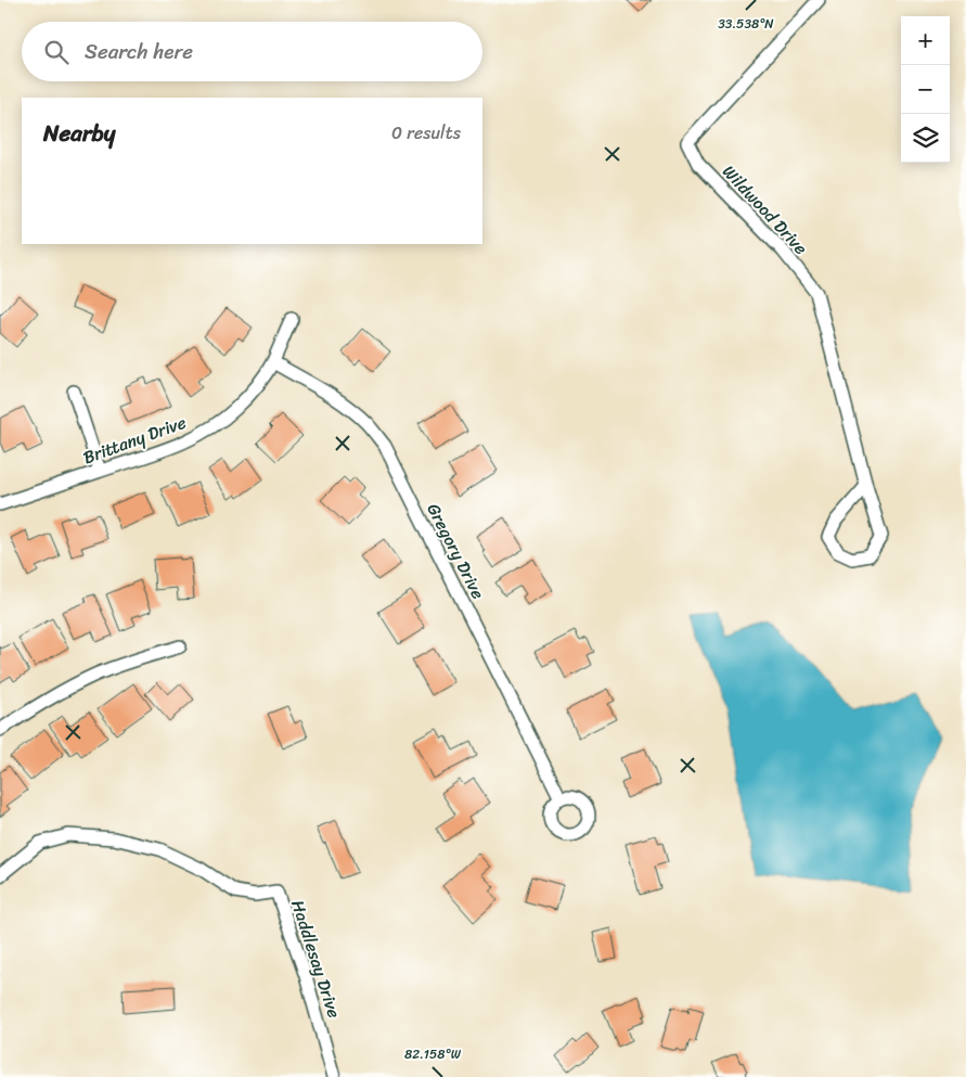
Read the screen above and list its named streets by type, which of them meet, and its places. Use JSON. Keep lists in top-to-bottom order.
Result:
{
  "streets": {
    "street": [
      "Wildwood Drive",
      "Brittany Drive",
      "Gregory Drive",
      "Haddlesay Drive"
    ]
  },
  "crossings": [
    ["Brittany Drive", "Gregory Drive"]
  ],
  "page": {
    "map_buttons": ["+", "−"],
    "search": "Search here",
    "heading": ["Nearby", "0 results"]
  },
  "coordinates": ["33.538°N", "82.158°W"]
}
